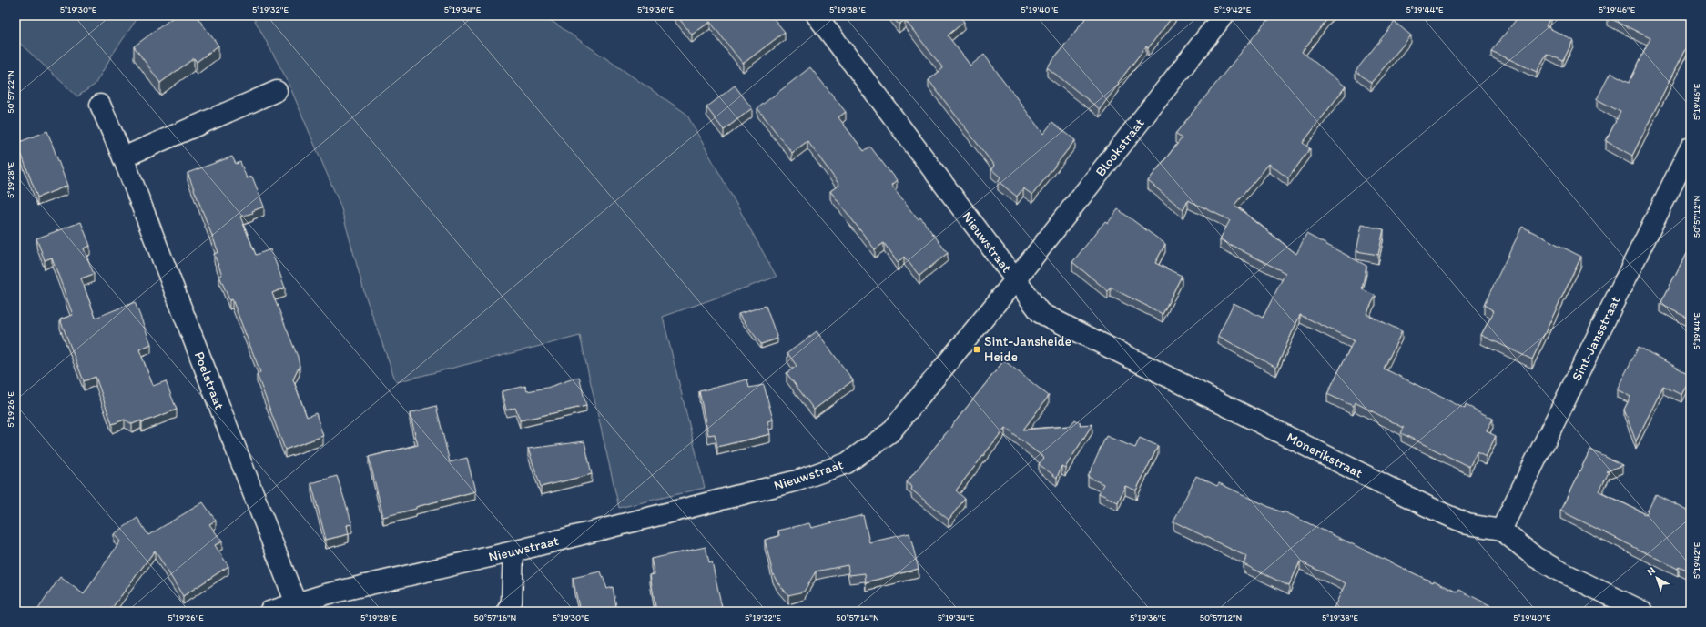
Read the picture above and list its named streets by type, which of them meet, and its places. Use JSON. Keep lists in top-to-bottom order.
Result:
{
  "streets": {
    "street": [
      "Blookstraat",
      "Nieuwstraat",
      "Sint-Jansstraat",
      "Poelstraat",
      "Monerikstraat"
    ]
  },
  "crossings": [
    ["Blookstraat", "Nieuwstraat"],
    ["Blookstraat", "Monerikstraat"],
    ["Nieuwstraat", "Poelstraat"],
    ["Nieuwstraat", "Monerikstraat"],
    ["Sint-Jansstraat", "Monerikstraat"]
  ],
  "places": {
    "transit": ["Sint-Jansheide Heide"]
  },
  "north": "top left",
  "coordinates": [
    "5°19'30\"E",
    "5°19'32\"E",
    "5°19'34\"E",
    "5°19'36\"E",
    "5°19'38\"E",
    "5°19'40\"E",
    "5°19'42\"E",
    "5°19'44\"E",
    "5°19'46\"E",
    "50°57'22\"N",
    "5°19'28\"E",
    "50°57'12\"N",
    "5°19'26\"E",
    "50°57'16\"N",
    "50°57'14\"N"
  ]
}
